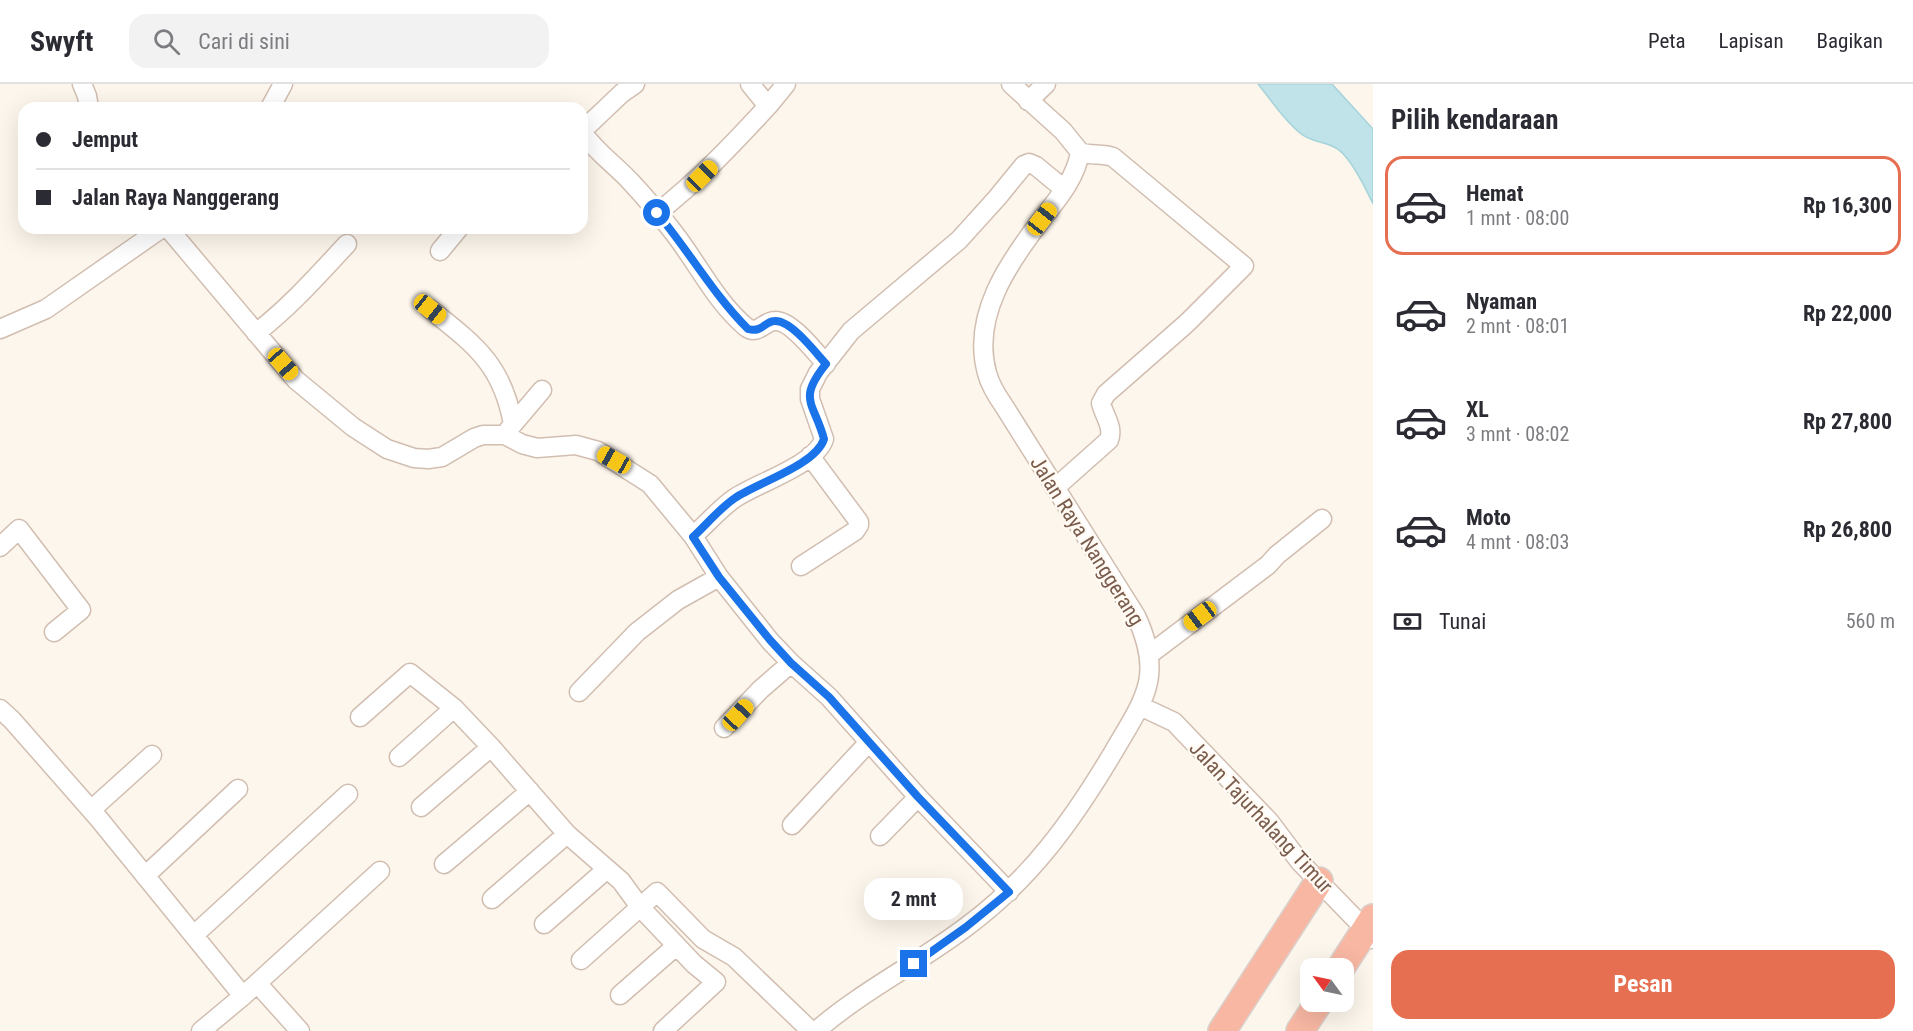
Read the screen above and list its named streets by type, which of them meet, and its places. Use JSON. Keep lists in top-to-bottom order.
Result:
{
  "streets": {
    "street": ["Jalan Raya Nanggerang", "Jalan Tajurhalang Timur"]
  },
  "crossings": [
    ["Jalan Raya Nanggerang", "Jalan Tajurhalang Timur"]
  ],
  "north": "top left",
  "page": {
    "header": "Swyft",
    "search": "Cari di sini",
    "nav": ["Peta", "Lapisan", "Bagikan"],
    "heading": "Pilih kendaraan",
    "banner": ["Jemput", "Jalan Raya Nanggerang"],
    "list": [
      {
        "name": "Hemat",
        "note": "1 mnt · 08:00",
        "value": "Rp 16,300"
      },
      {
        "name": "Nyaman",
        "note": "2 mnt · 08:01",
        "value": "Rp 22,000"
      },
      {
        "name": "XL",
        "note": "3 mnt · 08:02",
        "value": "Rp 27,800"
      },
      {
        "name": "Moto",
        "note": "4 mnt · 08:03",
        "value": "Rp 26,800"
      }
    ],
    "pay": ["Tunai", "560 m"],
    "bubble": "2 mnt",
    "buttons": "Pesan"
  }
}
